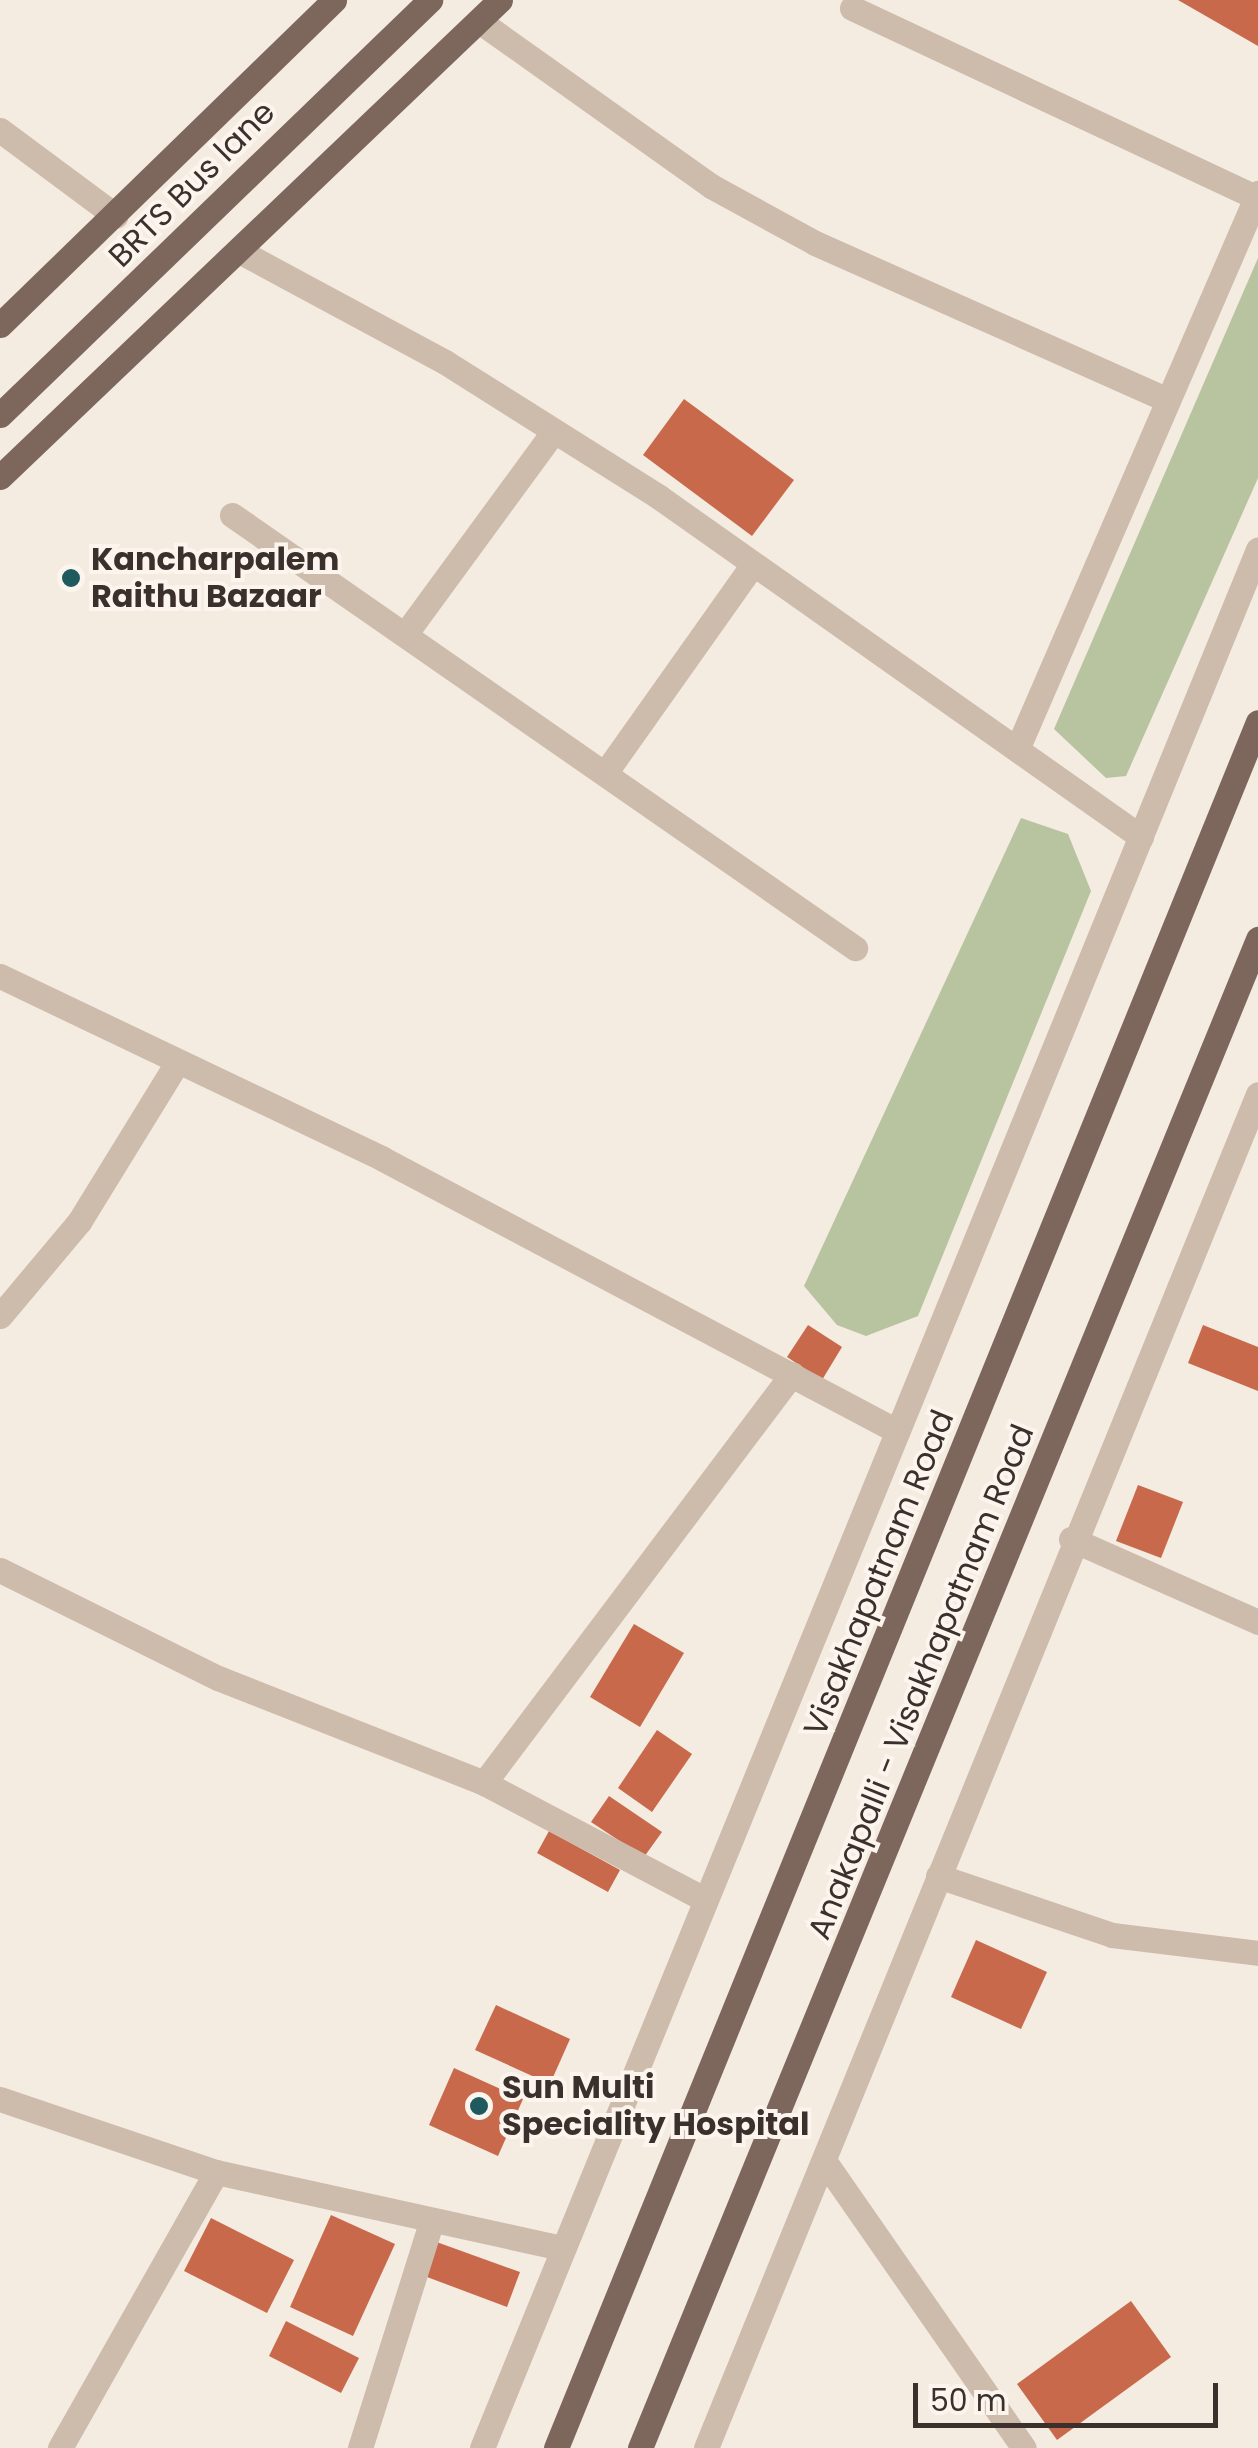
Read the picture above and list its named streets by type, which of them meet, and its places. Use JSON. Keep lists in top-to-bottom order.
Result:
{
  "streets": {
    "main road": ["BRTS Bus lane", "Visakhapatnam Road", "Anakapalli - Visakhapatnam Road"]
  },
  "places": ["Kancharpalem Raithu Bazaar", "Sun Multi Speciality Hospital"],
  "scale_bar": "50 m"
}
